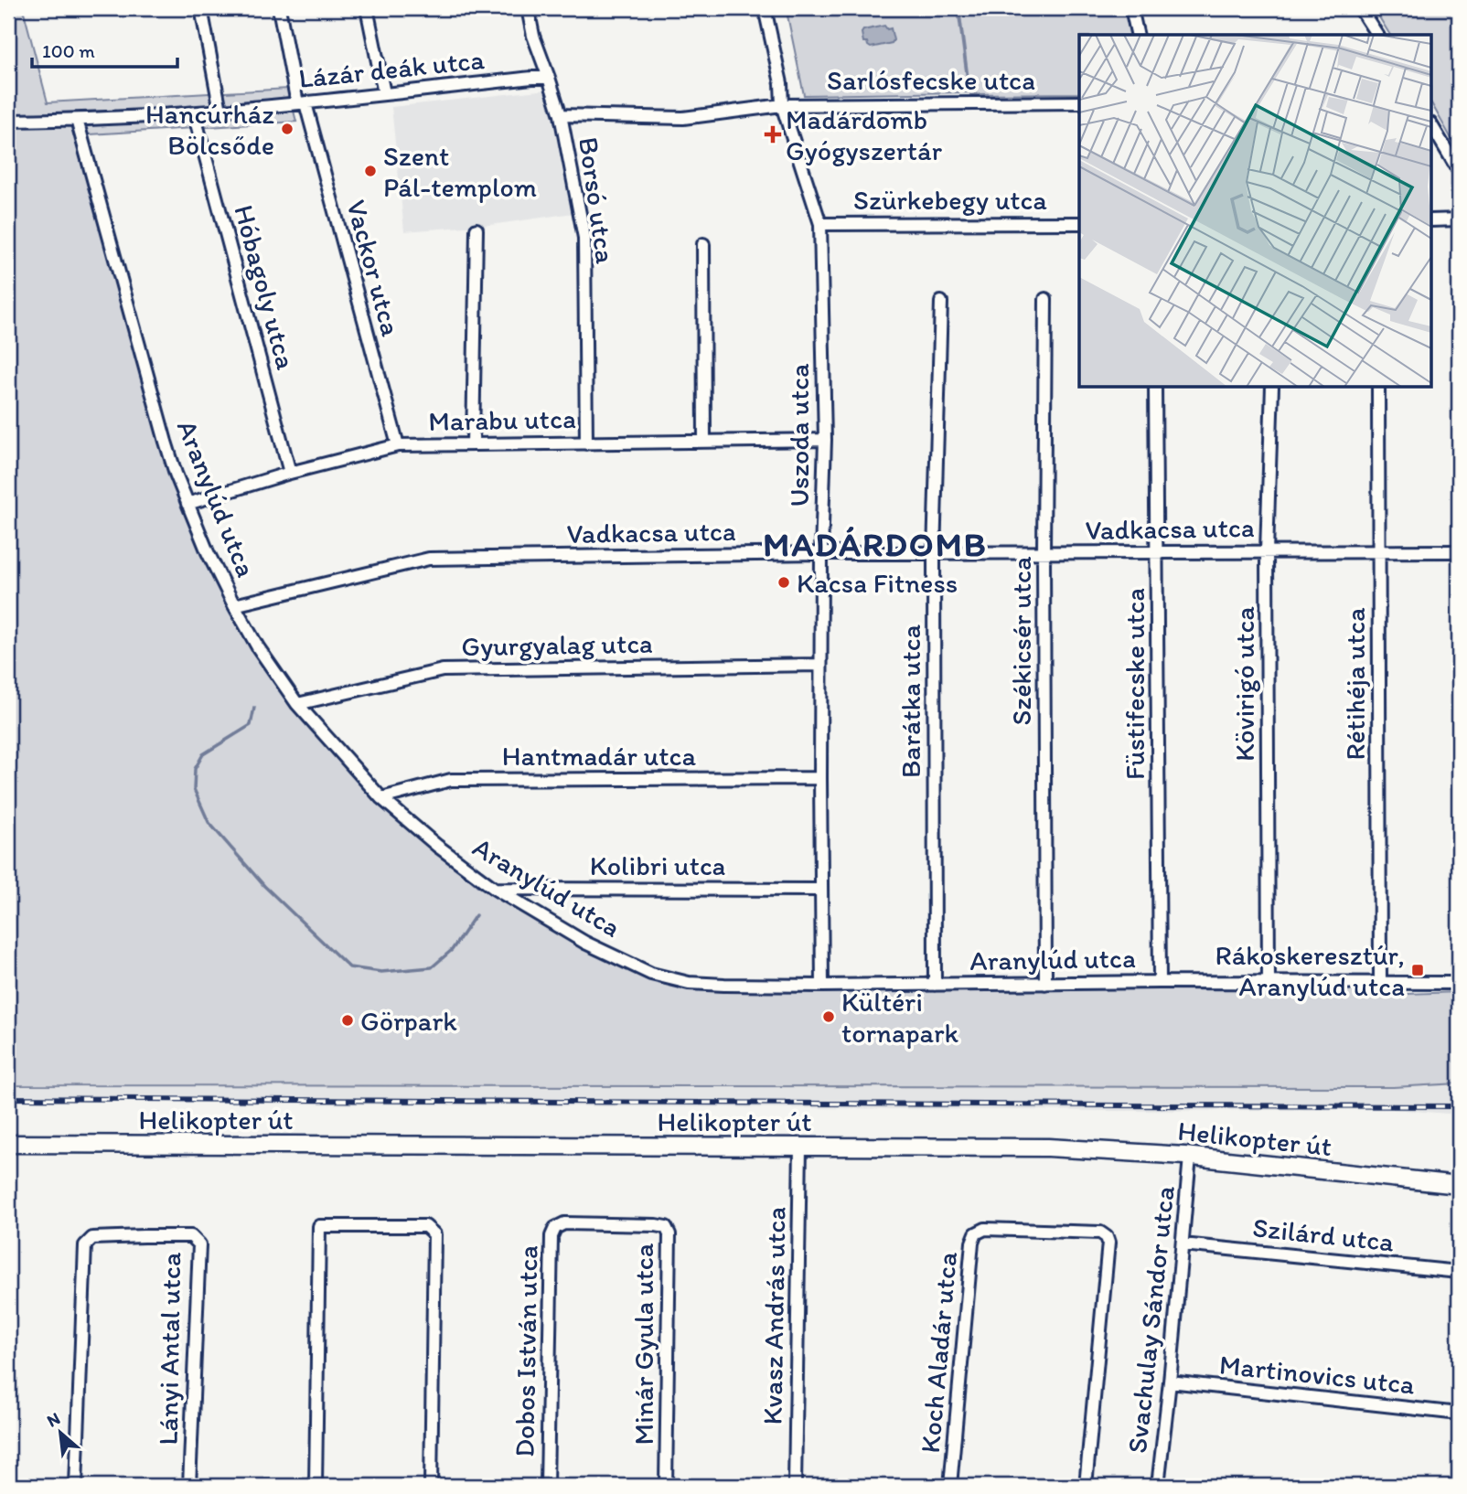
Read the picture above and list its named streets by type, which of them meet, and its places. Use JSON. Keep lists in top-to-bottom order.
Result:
{
  "streets": {
    "street": [
      "Lázár deák utca",
      "Sarlósfecske utca",
      "Szürkebegy utca",
      "Borsó utca",
      "Vackor utca",
      "Hóbagoly utca",
      "Marabu utca",
      "Uszoda utca",
      "Aranylúd utca",
      "Vadkacsa utca",
      "Székicsér utca",
      "Gyurgyalag utca",
      "Füstifecske utca",
      "Kövirigó utca",
      "Rétihéja utca",
      "Barátka utca",
      "Hantmadár utca",
      "Kolibri utca",
      "Helikopter út",
      "Szilárd utca",
      "Kvasz András utca",
      "Svachulay Sándor utca",
      "Minár Gyula utca",
      "Lányi Antal utca",
      "Dobos István utca",
      "Koch Aladár utca",
      "Martinovics utca"
    ]
  },
  "crossings": [
    ["Lázár deák utca", "Borsó utca"],
    ["Lázár deák utca", "Vackor utca"],
    ["Lázár deák utca", "Hóbagoly utca"],
    ["Lázár deák utca", "Aranylúd utca"],
    ["Sarlósfecske utca", "Borsó utca"],
    ["Sarlósfecske utca", "Uszoda utca"],
    ["Szürkebegy utca", "Uszoda utca"],
    ["Borsó utca", "Marabu utca"],
    ["Vackor utca", "Marabu utca"],
    ["Hóbagoly utca", "Marabu utca"],
    ["Marabu utca", "Uszoda utca"],
    ["Marabu utca", "Aranylúd utca"],
    ["Uszoda utca", "Aranylúd utca"],
    ["Uszoda utca", "Vadkacsa utca"],
    ["Uszoda utca", "Gyurgyalag utca"],
    ["Uszoda utca", "Hantmadár utca"],
    ["Uszoda utca", "Kolibri utca"],
    ["Aranylúd utca", "Vadkacsa utca"],
    ["Aranylúd utca", "Székicsér utca"],
    ["Aranylúd utca", "Gyurgyalag utca"],
    ["Aranylúd utca", "Füstifecske utca"],
    ["Aranylúd utca", "Kövirigó utca"],
    ["Aranylúd utca", "Rétihéja utca"],
    ["Aranylúd utca", "Barátka utca"],
    ["Aranylúd utca", "Hantmadár utca"],
    ["Aranylúd utca", "Kolibri utca"],
    ["Vadkacsa utca", "Székicsér utca"],
    ["Vadkacsa utca", "Füstifecske utca"],
    ["Vadkacsa utca", "Kövirigó utca"],
    ["Vadkacsa utca", "Rétihéja utca"],
    ["Vadkacsa utca", "Barátka utca"],
    ["Helikopter út", "Kvasz András utca"],
    ["Helikopter út", "Svachulay Sándor utca"],
    ["Szilárd utca", "Svachulay Sándor utca"],
    ["Svachulay Sándor utca", "Martinovics utca"],
    ["Minár Gyula utca", "Dobos István utca"]
  ],
  "districts": ["MADÁRDOMB"],
  "places": {
    "other": [
      "Hancúrház Bölcsőde",
      "Szent Pál-templom",
      "Kacsa Fitness",
      "Kültéri tornapark",
      "Görpark"
    ],
    "health": ["Madárdomb Gyógyszertár"],
    "transit": ["Rákoskeresztúr, Aranylúd utca"]
  },
  "scale_bar": "100 m",
  "north": "top left"
}
